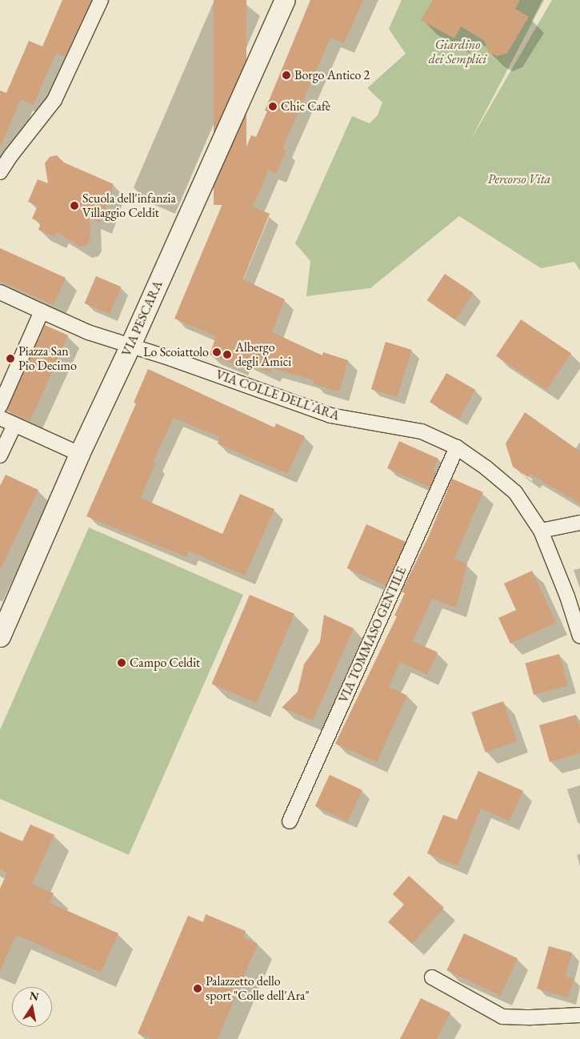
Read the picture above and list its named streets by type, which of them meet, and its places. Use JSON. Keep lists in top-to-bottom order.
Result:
{
  "streets": {
    "street": ["VIA PESCARA", "VIA COLLE DELL'ARA", "VIA TOMMASO GENTILE"]
  },
  "crossings": [
    ["VIA PESCARA", "VIA COLLE DELL'ARA"],
    ["VIA COLLE DELL'ARA", "VIA TOMMASO GENTILE"]
  ],
  "parks": ["Giardino dei Semplici", "Percorso Vita"],
  "places": [
    "Borgo Antico 2",
    "Chic Cafè",
    "Scuola dell'infanzia Villaggio Celdit",
    "Lo Scoiattolo",
    "Albergo degli Amici",
    "Piazza San Pio Decimo",
    "Campo Celdit",
    "Palazzetto dello sport \"Colle dell'Ara\""
  ],
  "north": "top"
}
